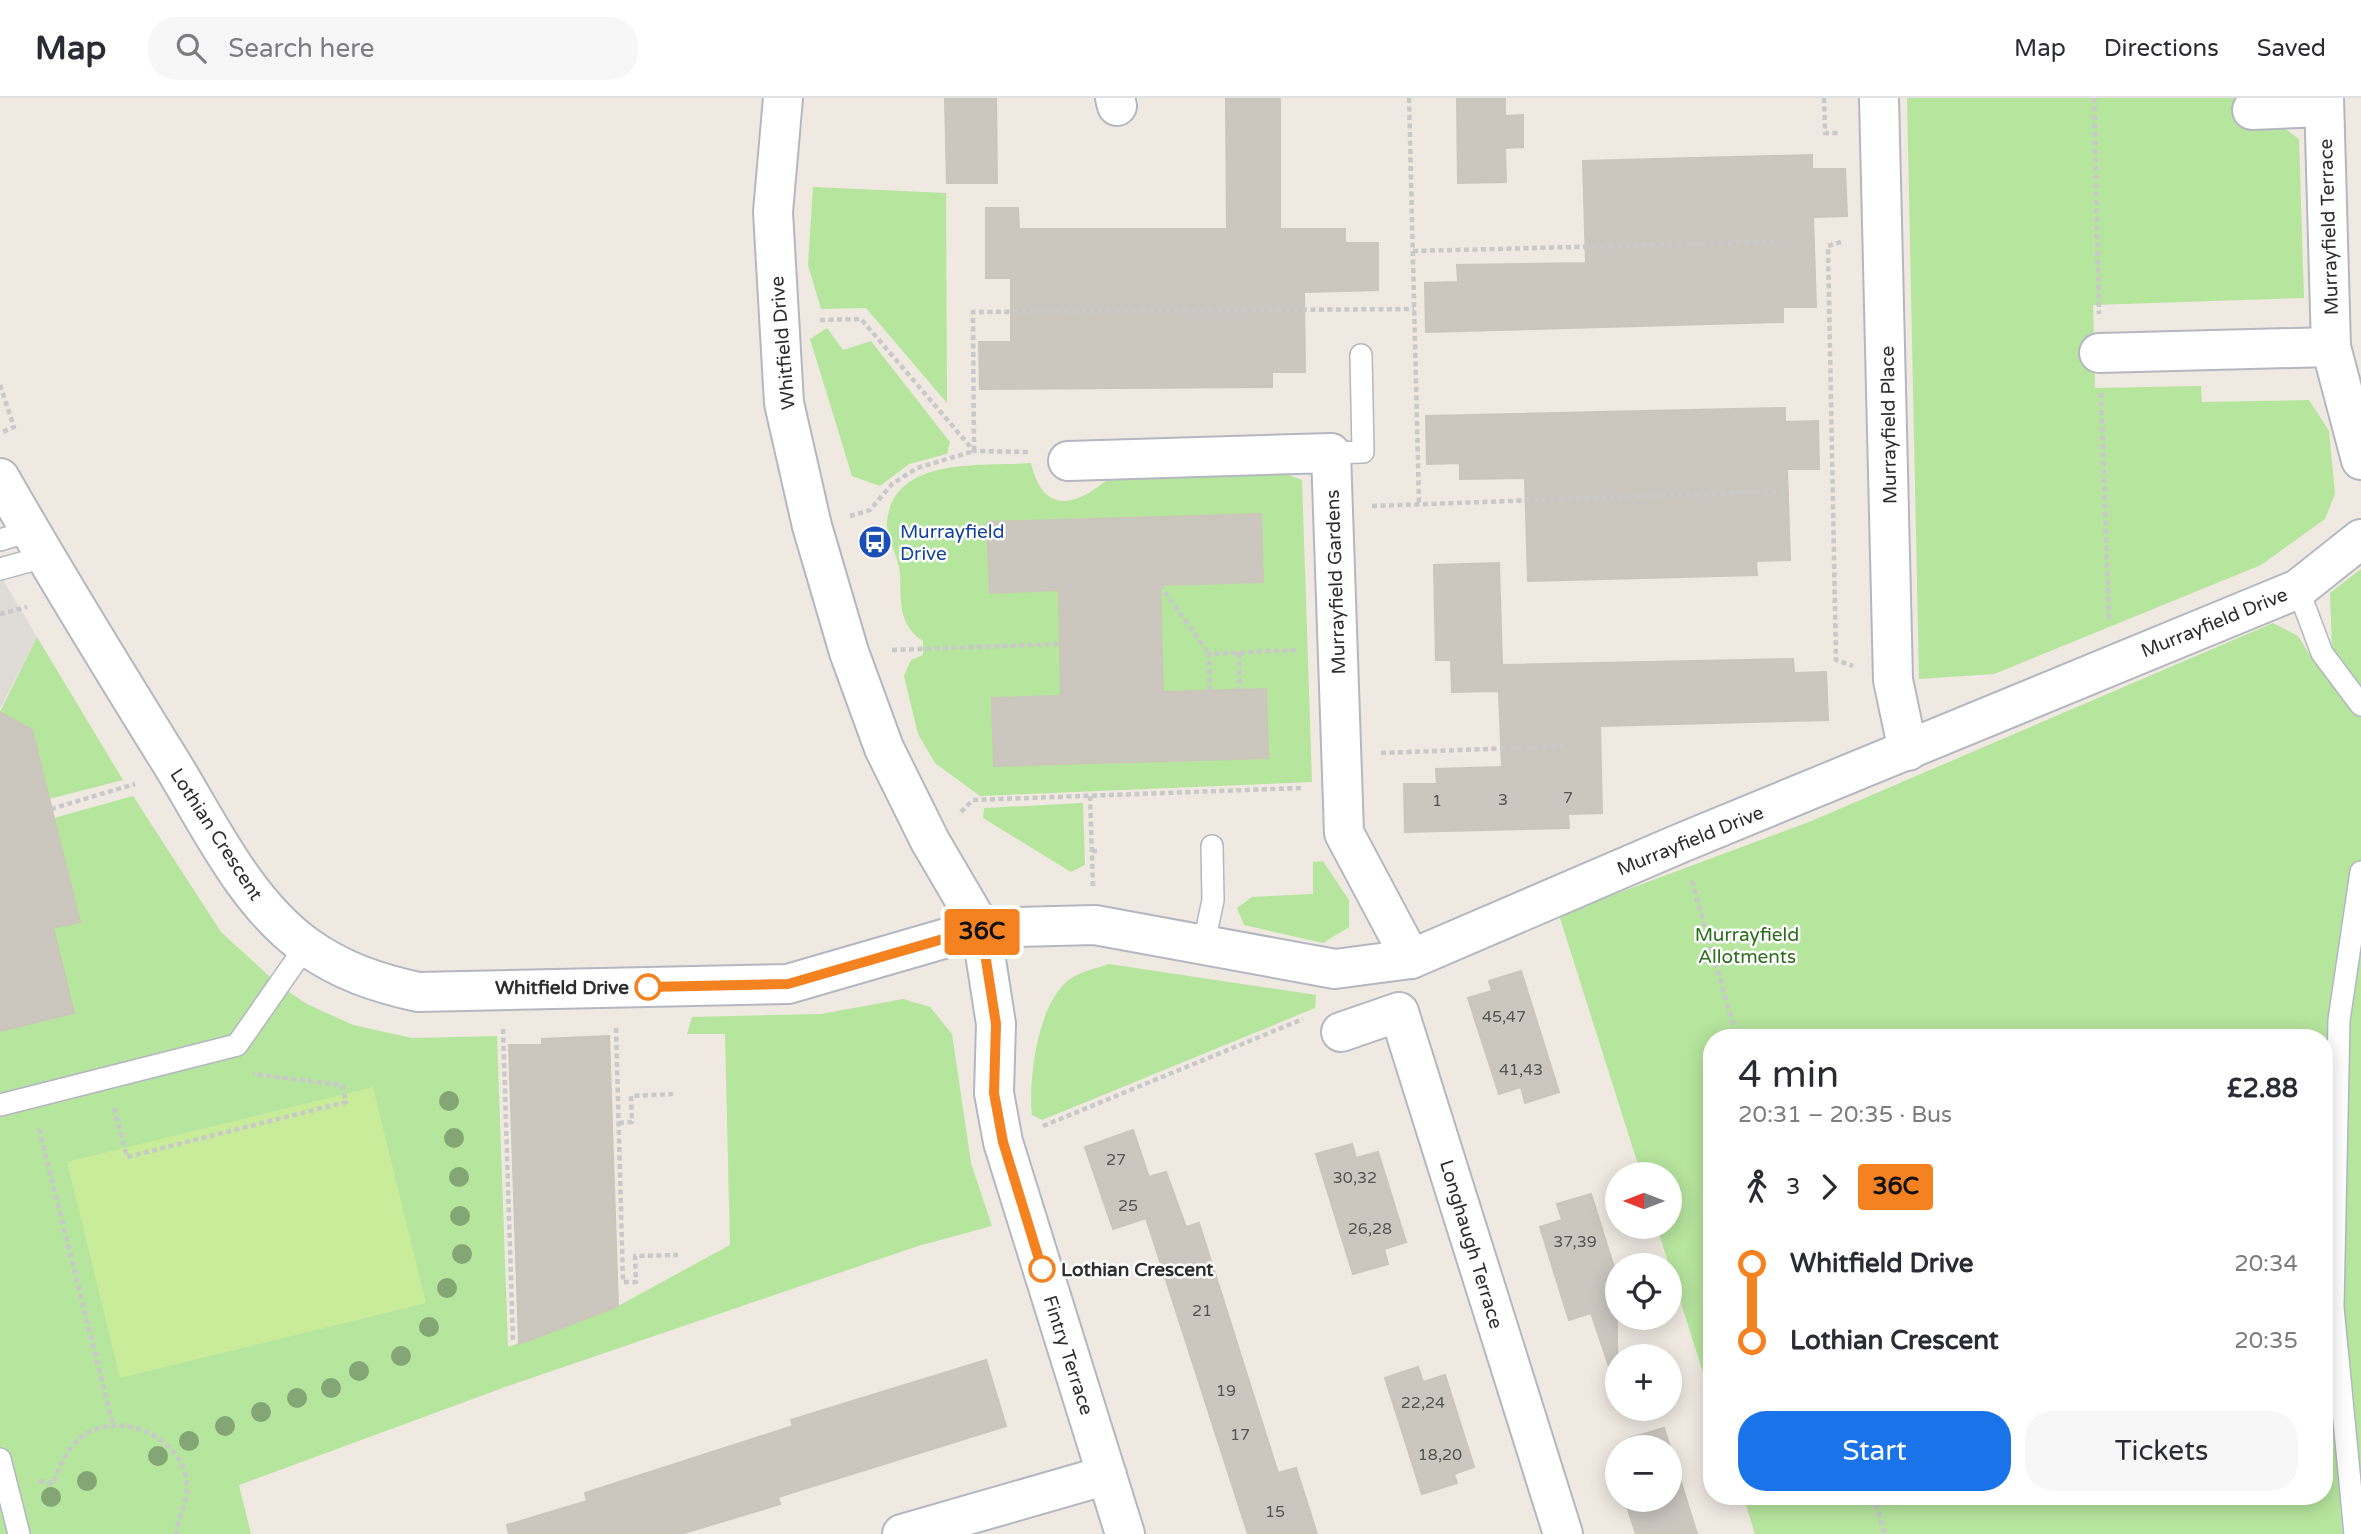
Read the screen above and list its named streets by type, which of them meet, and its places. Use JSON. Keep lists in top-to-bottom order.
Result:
{
  "streets": {
    "street": [
      "Murrayfield Terrace",
      "Whitfield Drive",
      "Murrayfield Place",
      "Murrayfield Gardens",
      "Murrayfield Drive",
      "Lothian Crescent",
      "Longhaugh Terrace",
      "Fintry Terrace"
    ]
  },
  "crossings": [
    ["Whitfield Drive", "Murrayfield Drive"],
    ["Whitfield Drive", "Lothian Crescent"],
    ["Whitfield Drive", "Fintry Terrace"],
    ["Murrayfield Place", "Murrayfield Drive"],
    ["Murrayfield Gardens", "Murrayfield Drive"],
    ["Murrayfield Drive", "Lothian Crescent"],
    ["Murrayfield Drive", "Fintry Terrace"],
    ["Lothian Crescent", "Fintry Terrace"]
  ],
  "parks": ["Murrayfield Allotments"],
  "places": {
    "bus stop": ["Murrayfield Drive"],
    "other": ["Whitfield Drive", "Lothian Crescent"]
  },
  "lines": ["bus line 36C"],
  "house_numbers": [
    "7",
    "3",
    "1",
    "45,47",
    "41,43",
    "27",
    "30,32",
    "25",
    "26,28",
    "37,39",
    "21",
    "19",
    "22,24",
    "17",
    "18,20",
    "15"
  ],
  "north": "left",
  "page": {
    "header": "Map",
    "search": "Search here",
    "nav": ["Map", "Directions", "Saved"],
    "on_map": "36C",
    "heading": ["4 min", "20:31 – 20:35 · Bus", "£2.88"],
    "legs": ["3", "36C"],
    "map_buttons": ["+", "−"],
    "list": [
      {
        "name": "Whitfield Drive",
        "value": "20:34"
      },
      {
        "name": "Lothian Crescent",
        "value": "20:35"
      }
    ],
    "buttons": ["Start", "Tickets"]
  }
}
